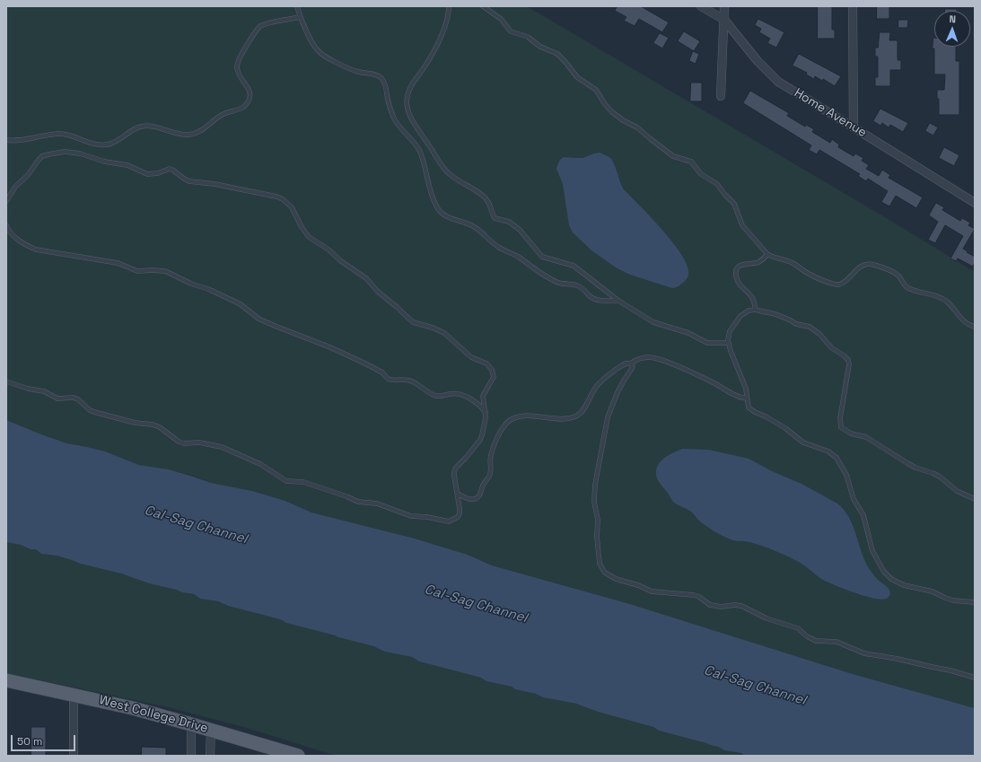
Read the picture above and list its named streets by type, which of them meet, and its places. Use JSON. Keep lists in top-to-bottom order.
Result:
{
  "streets": {
    "main road": ["West College Drive"],
    "street": ["Home Avenue"]
  },
  "water": ["Cal-Sag Channel"],
  "scale_bar": "50 m",
  "north": "top"
}
